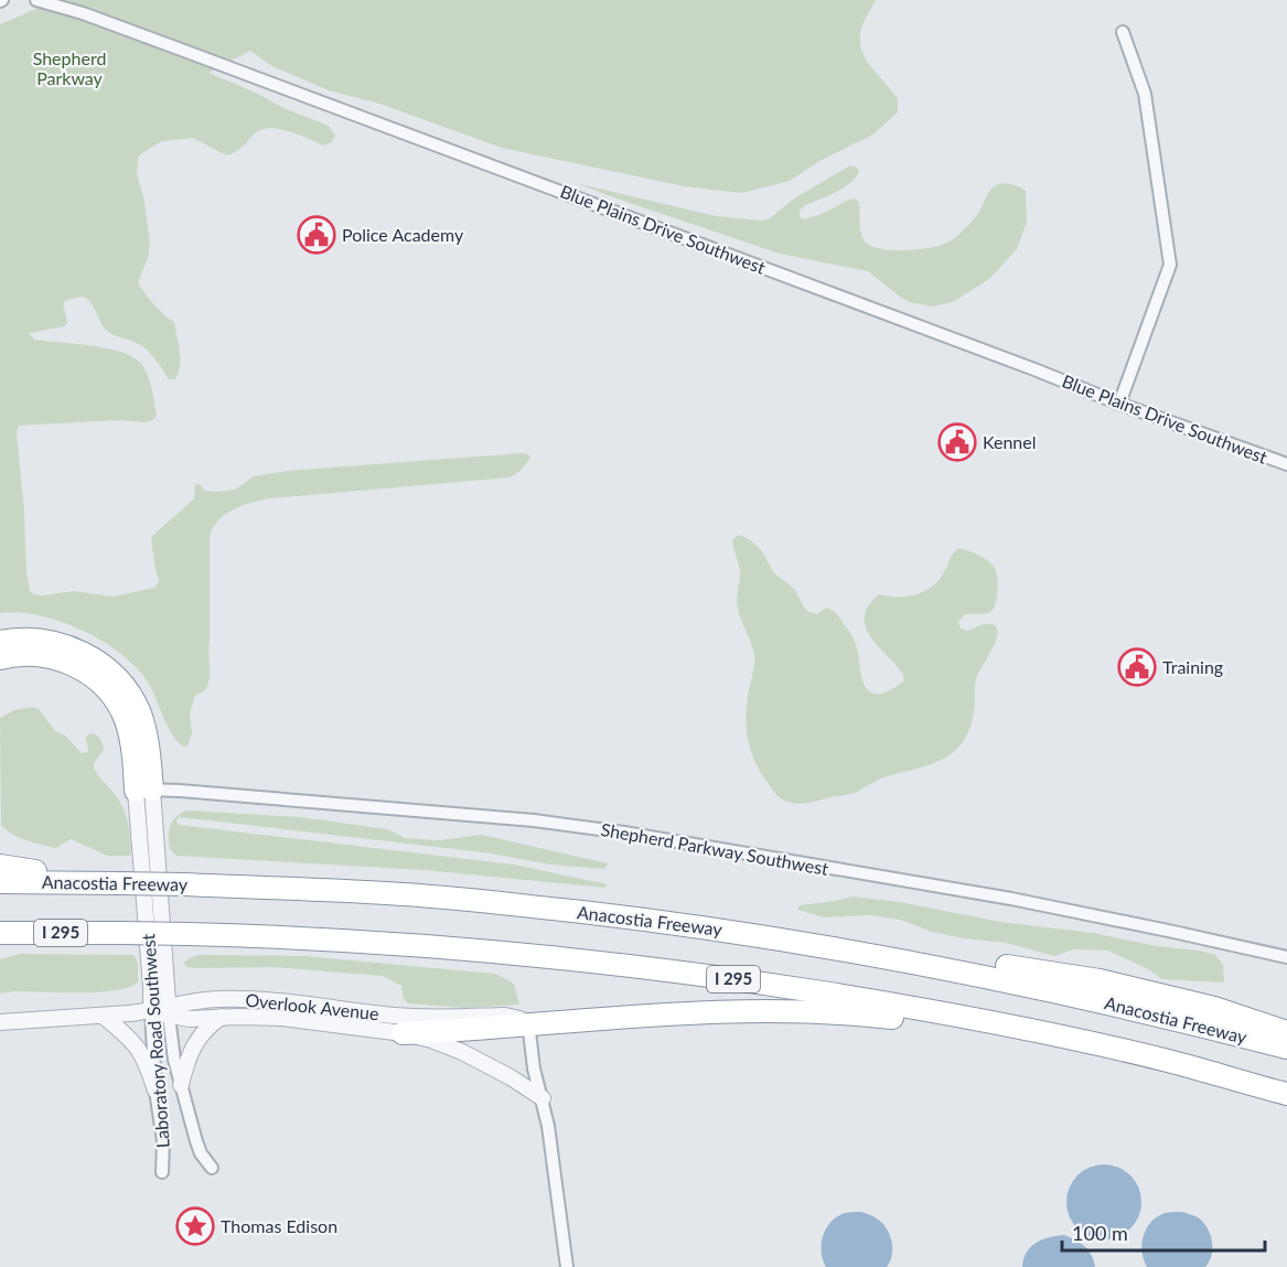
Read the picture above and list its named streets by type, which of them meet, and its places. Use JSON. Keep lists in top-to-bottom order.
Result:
{
  "streets": {
    "highway": ["Anacostia Freeway", "I 295"],
    "street": [
      "Blue Plains Drive Southwest",
      "Shepherd Parkway Southwest",
      "Overlook Avenue",
      "Laboratory Road Southwest"
    ]
  },
  "crossings": [
    ["Shepherd Parkway Southwest", "Laboratory Road Southwest"],
    ["Overlook Avenue", "Laboratory Road Southwest"]
  ],
  "parks": ["Shepherd Parkway"],
  "places": {
    "public building": ["Police Academy", "Kennel", "Training"],
    "place": ["Thomas Edison"]
  },
  "scale_bar": "100 m"
}
